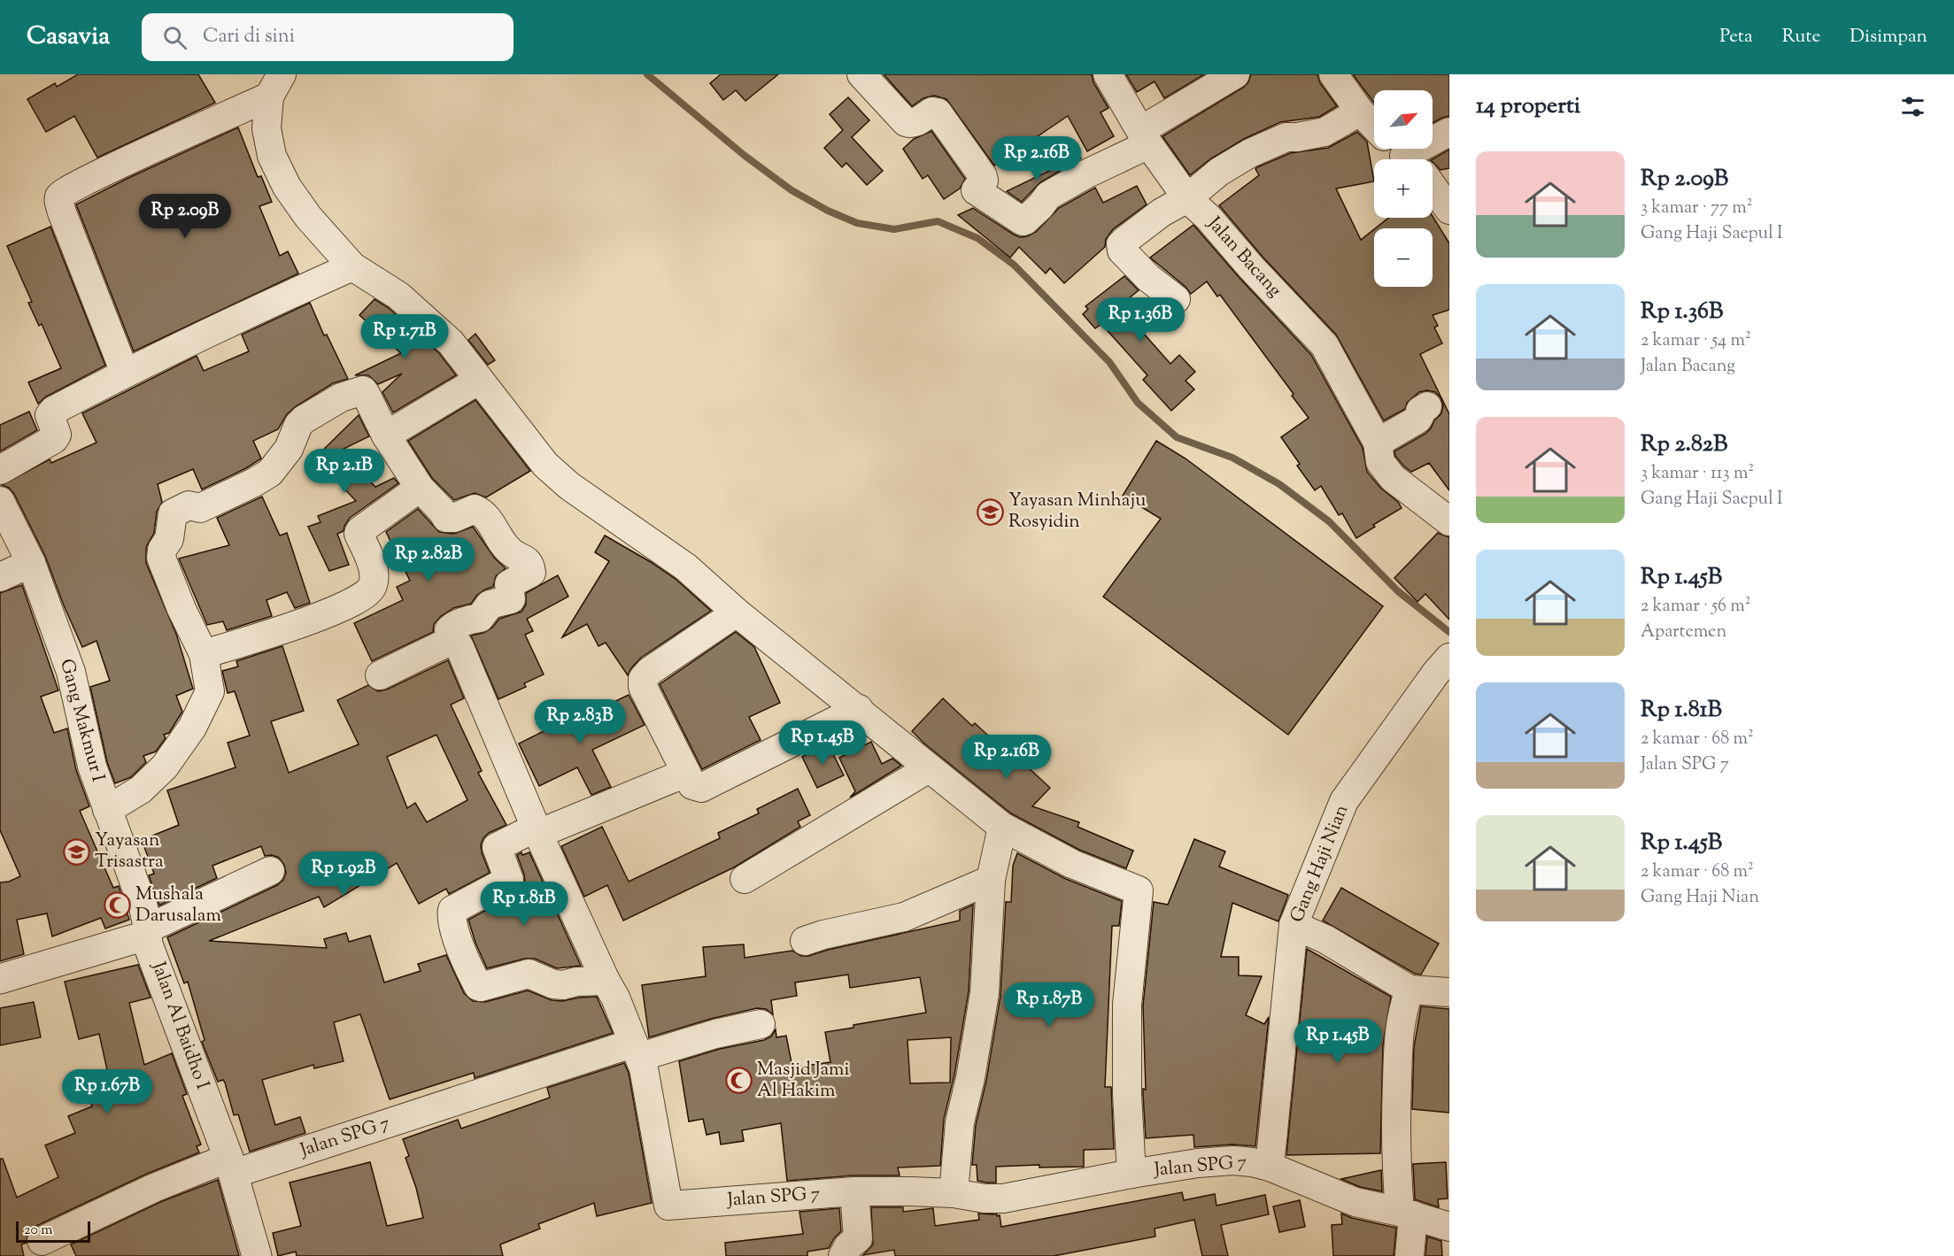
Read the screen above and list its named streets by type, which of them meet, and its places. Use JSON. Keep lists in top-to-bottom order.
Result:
{
  "streets": {
    "street": [
      "Jalan Bacang",
      "Gang Makmur I",
      "Gang Haji Nian",
      "Jalan Al Baidho I",
      "Jalan SPG 7"
    ]
  },
  "crossings": [
    ["Gang Makmur I", "Jalan Al Baidho I"],
    ["Gang Haji Nian", "Jalan SPG 7"],
    ["Jalan Al Baidho I", "Jalan SPG 7"]
  ],
  "places": {
    "school or university": ["Yayasan Minhaju Rosyidin", "Yayasan Trisastra"],
    "mosque": ["Mushala Darusalam", "Masjid Jami Al Hakim"]
  },
  "scale_bar": "20 m",
  "north": "top right",
  "page": {
    "header": "Casavia",
    "search": "Cari di sini",
    "nav": ["Peta", "Rute", "Disimpan"],
    "heading": "14 properti",
    "map_buttons": ["+", "−"],
    "price": [
      "Rp 2.16B",
      "Rp 2.09B",
      "Rp 1.36B",
      "Rp 1.71B",
      "Rp 2.1B",
      "Rp 2.82B",
      "Rp 2.83B",
      "Rp 1.45B",
      "Rp 2.16B",
      "Rp 1.92B",
      "Rp 1.81B",
      "Rp 1.87B",
      "Rp 1.45B",
      "Rp 1.67B"
    ],
    "list": [
      {
        "name": "Rp 2.09B",
        "note": "3 kamar · 77 m² · Gang Haji Saepul I"
      },
      {
        "name": "Rp 1.36B",
        "note": "2 kamar · 54 m² · Jalan Bacang"
      },
      {
        "name": "Rp 2.82B",
        "note": "3 kamar · 113 m² · Gang Haji Saepul I"
      },
      {
        "name": "Rp 1.45B",
        "note": "2 kamar · 56 m² · Apartemen"
      },
      {
        "name": "Rp 1.81B",
        "note": "2 kamar · 68 m² · Jalan SPG 7"
      },
      {
        "name": "Rp 1.45B",
        "note": "2 kamar · 68 m² · Gang Haji Nian"
      }
    ],
    "scale": "20 m"
  }
}
